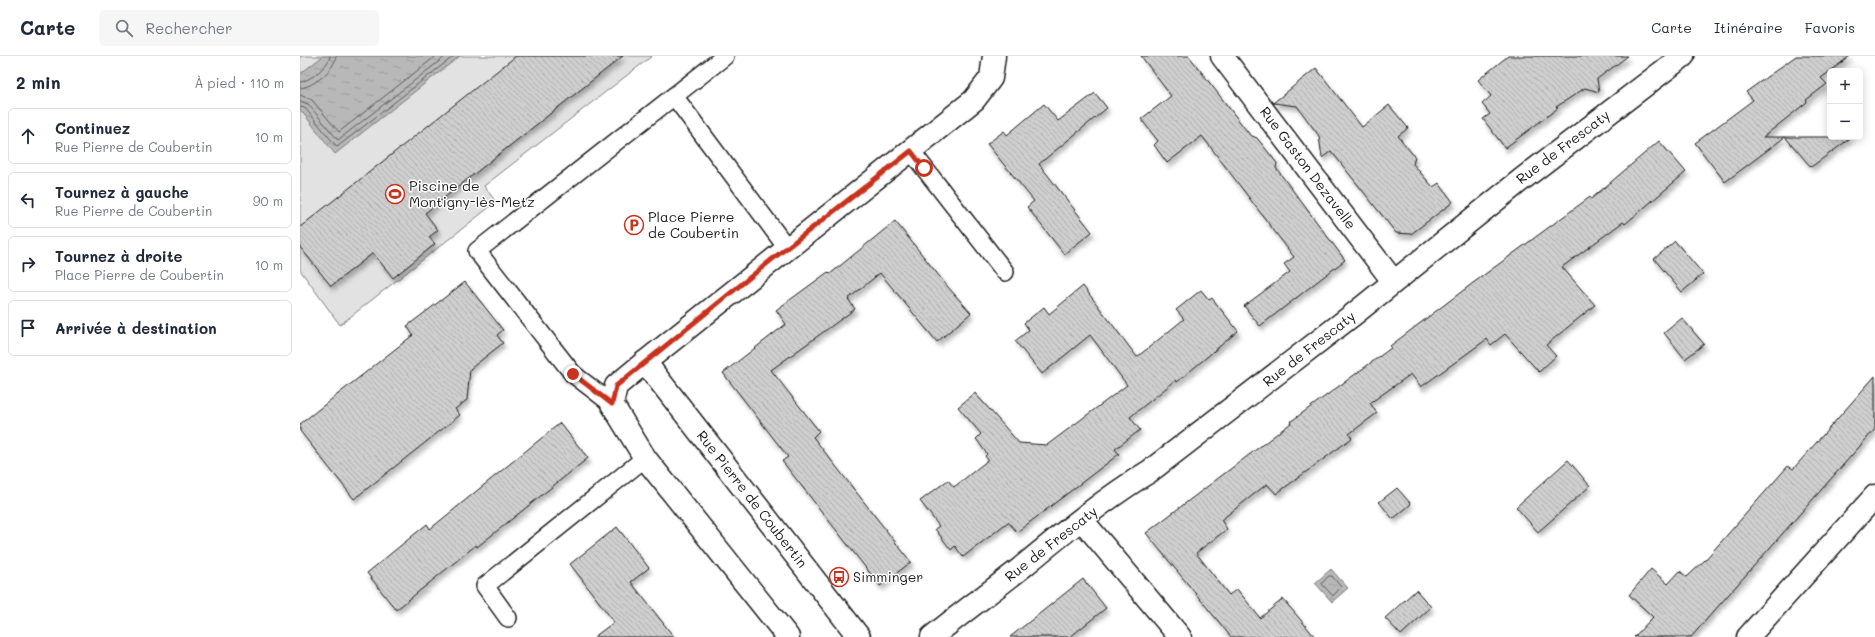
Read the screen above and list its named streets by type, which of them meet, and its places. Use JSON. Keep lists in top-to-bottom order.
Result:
{
  "streets": {
    "street": ["Rue de Frescaty", "Rue Gaston Dezavelle", "Rue Pierre de Coubertin"]
  },
  "crossings": [
    ["Rue de Frescaty", "Rue Gaston Dezavelle"]
  ],
  "places": {
    "sports": ["Piscine de Montigny-lès-Metz"],
    "parking": ["Place Pierre de Coubertin"],
    "bus stop": ["Simminger"]
  },
  "page": {
    "header": "Carte",
    "search": "Rechercher",
    "nav": ["Carte", "Itinéraire", "Favoris"],
    "heading": ["2 min", "À pied · 110 m"],
    "map_buttons": ["+", "−"],
    "list": [
      ["Continuez", "Rue Pierre de Coubertin", "10 m"],
      ["Tournez à gauche", "Rue Pierre de Coubertin", "90 m"],
      ["Tournez à droite", "Place Pierre de Coubertin", "10 m"],
      "Arrivée à destination"
    ]
  }
}
